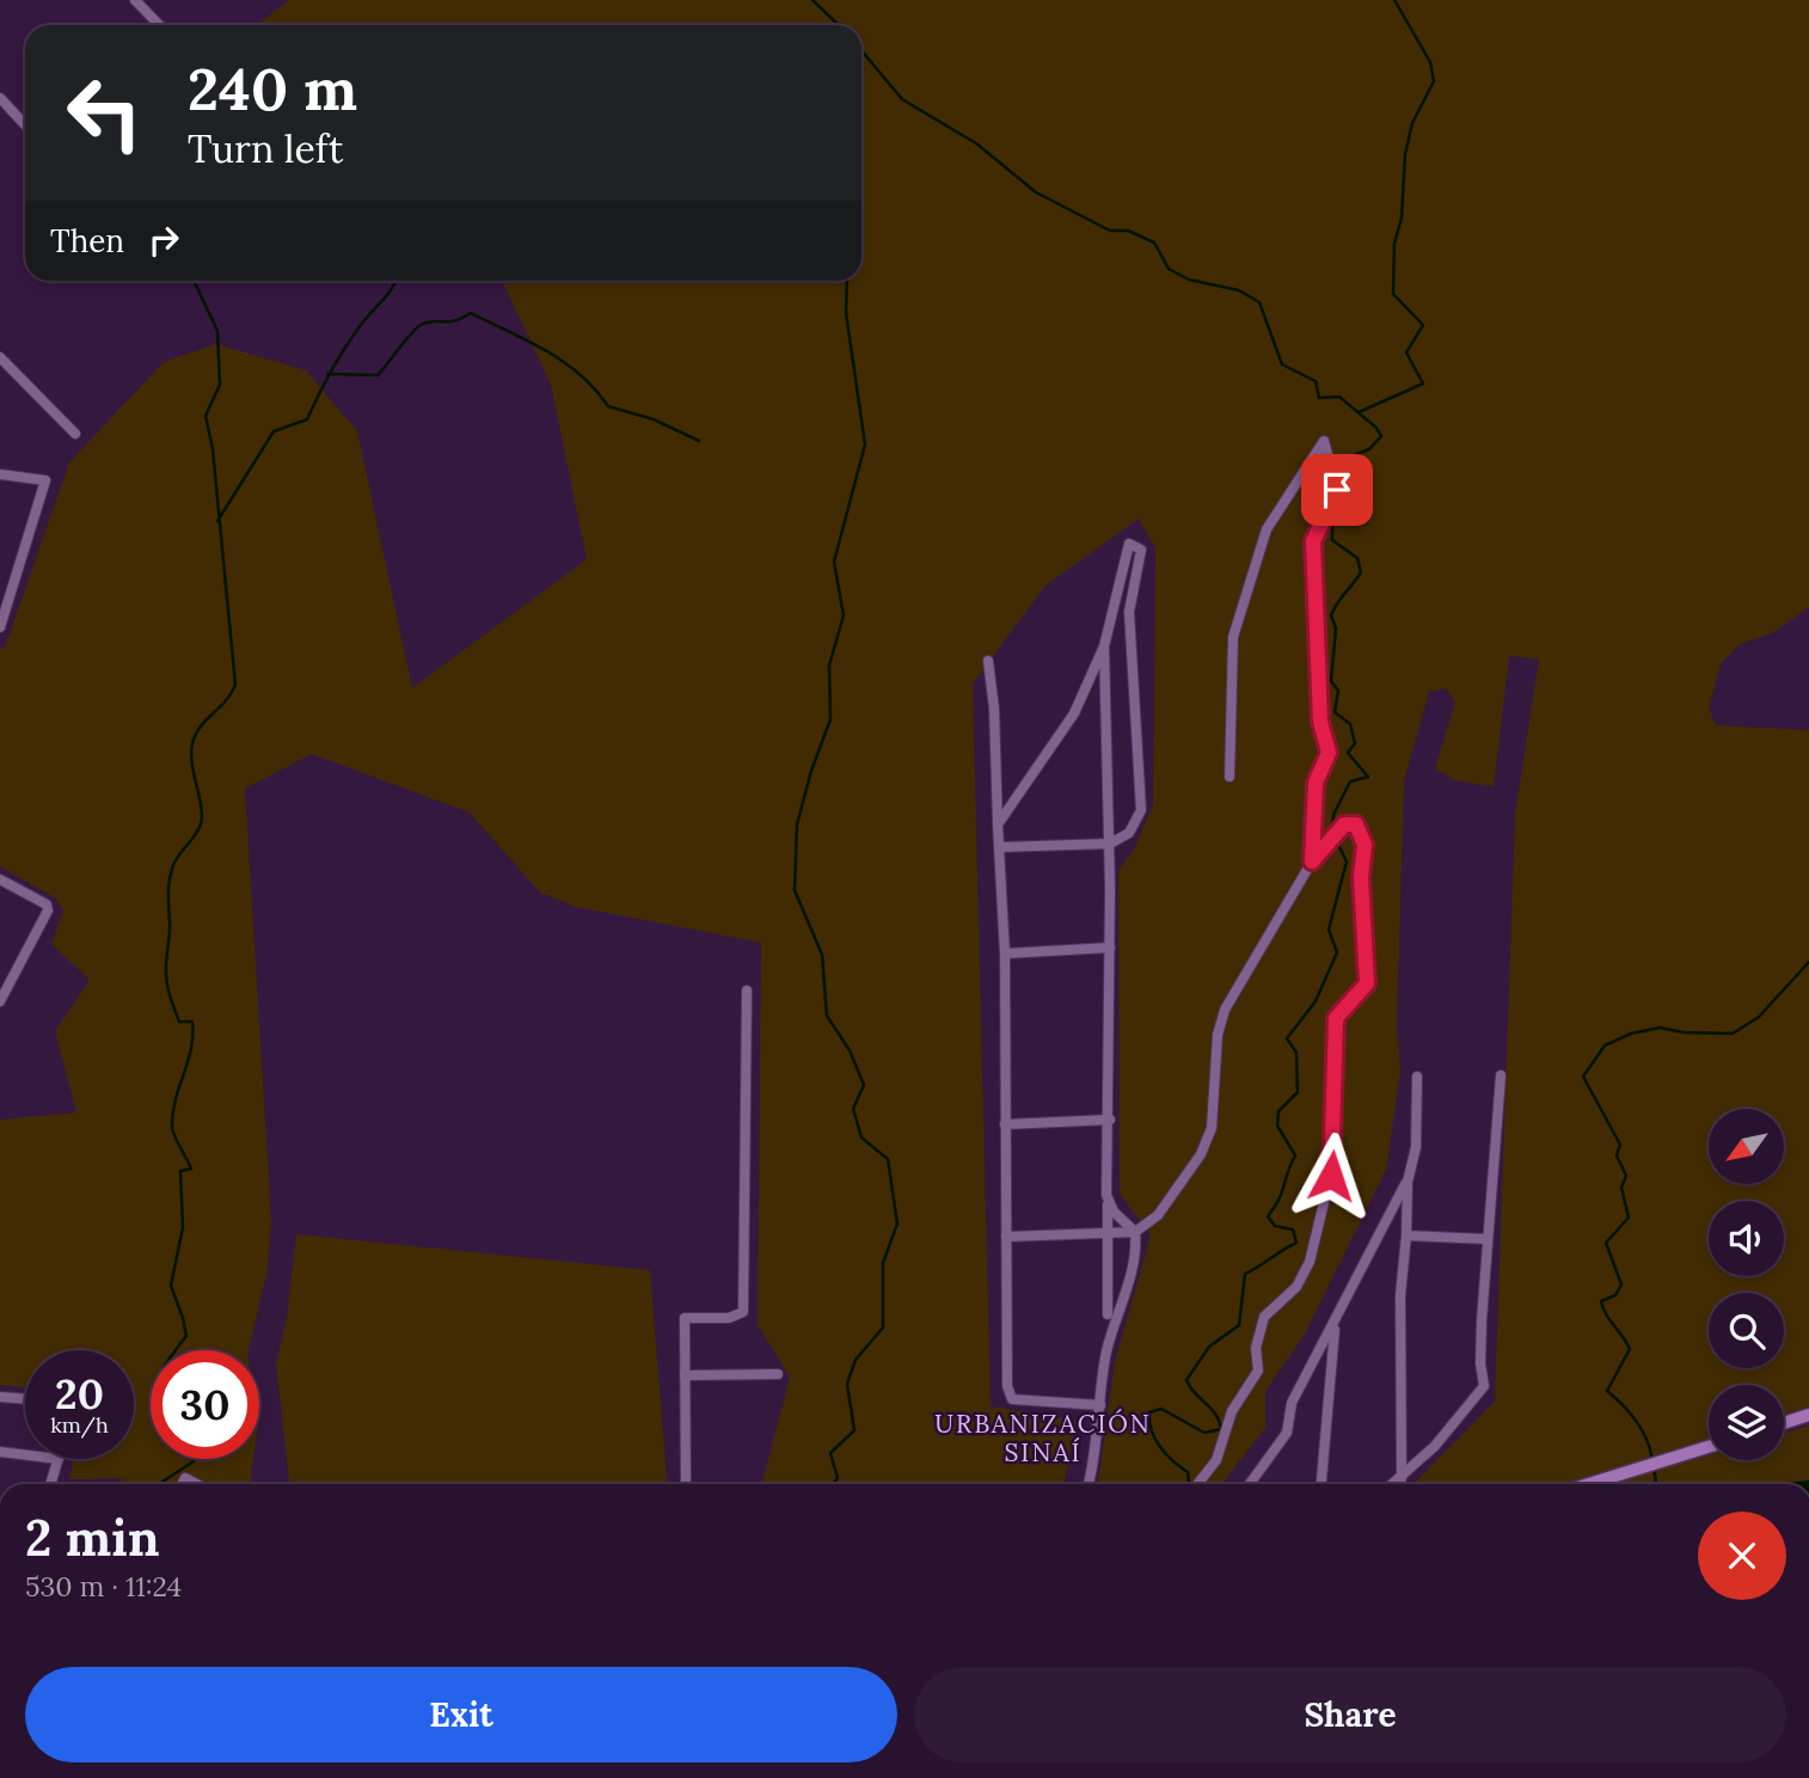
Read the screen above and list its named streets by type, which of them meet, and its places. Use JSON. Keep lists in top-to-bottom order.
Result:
{
  "districts": ["URBANIZACIÓN SINAÍ"],
  "north": "bottom left",
  "page": {
    "turn": ["240 m", "Turn left"],
    "then": "Then",
    "speed": "20 km/h",
    "limit": "30",
    "heading": ["2 min", "530 m · 11:24"],
    "buttons": ["Exit", "Share"]
  }
}
